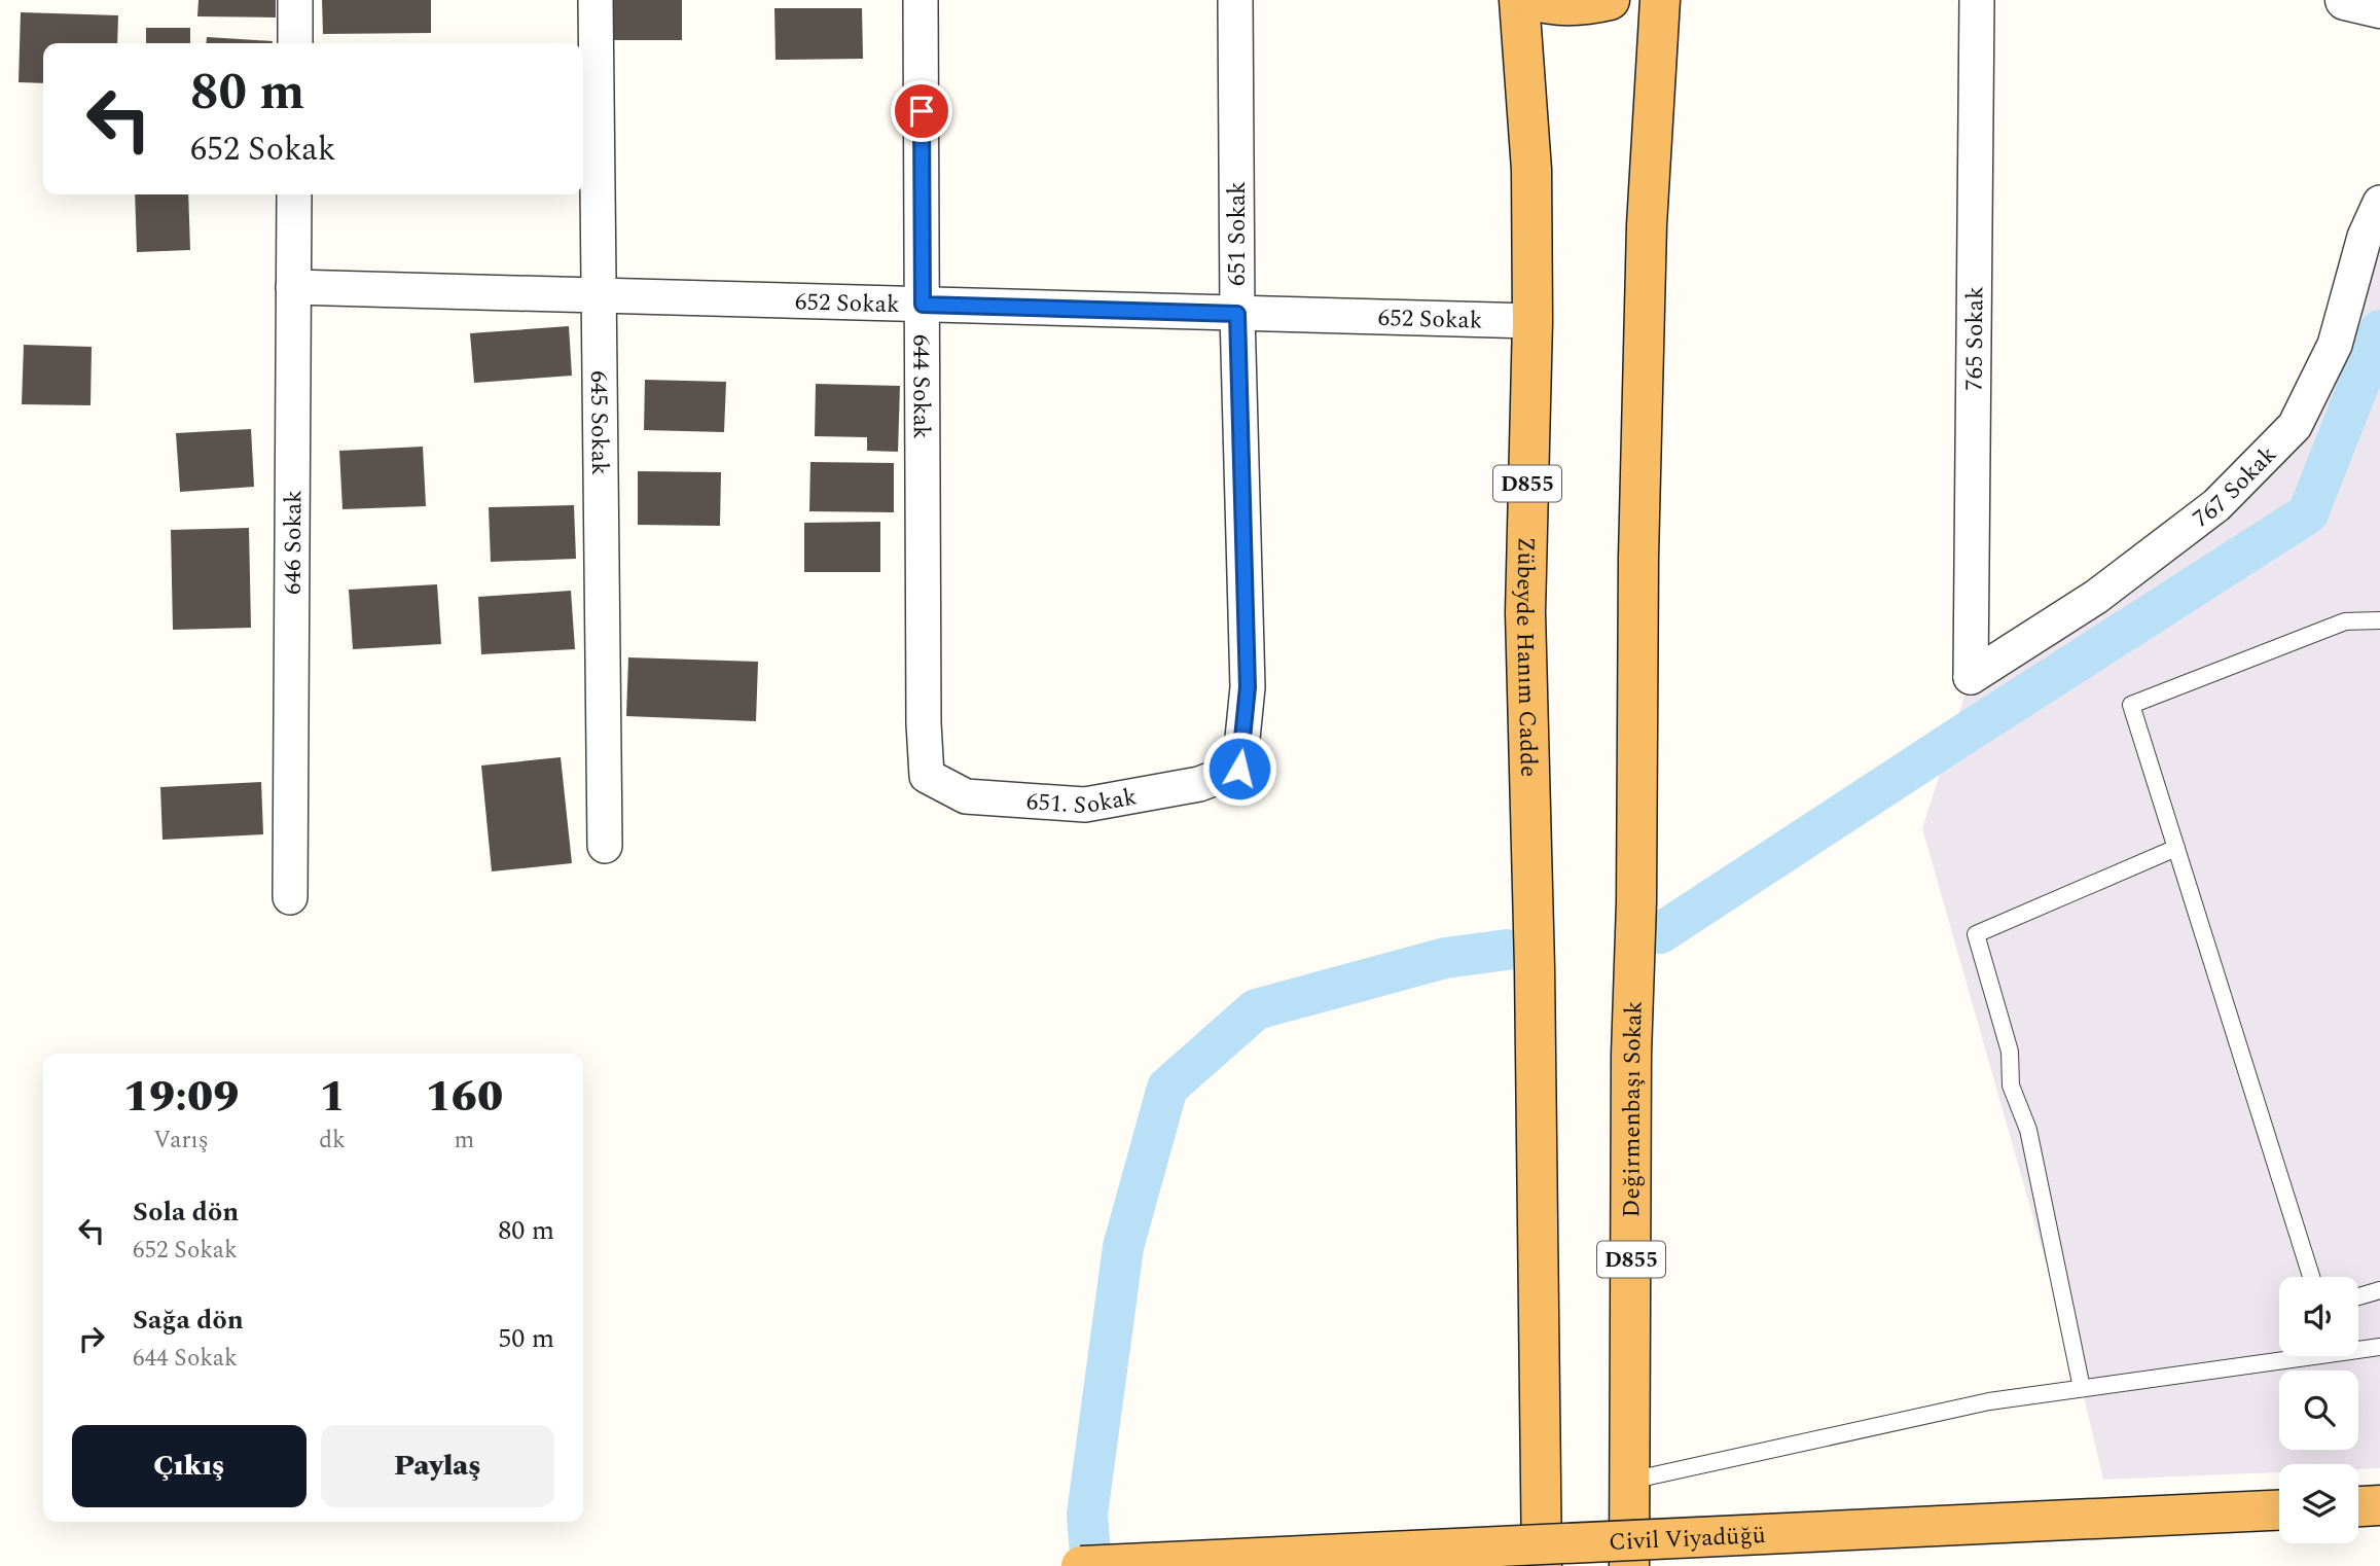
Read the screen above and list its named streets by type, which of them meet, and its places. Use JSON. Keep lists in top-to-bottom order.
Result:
{
  "streets": {
    "highway": [
      "D855",
      "Zübeyde Hanım Cadde",
      "Değirmenbaşı Sokak",
      "Civil Viyadüğü"
    ],
    "street": [
      "651 Sokak",
      "652 Sokak",
      "765 Sokak",
      "644 Sokak",
      "645 Sokak",
      "767 Sokak",
      "646 Sokak",
      "651. Sokak"
    ]
  },
  "crossings": [
    ["651 Sokak", "652 Sokak"],
    ["651 Sokak", "651. Sokak"],
    ["652 Sokak", "644 Sokak"],
    ["652 Sokak", "645 Sokak"],
    ["652 Sokak", "646 Sokak"],
    ["652 Sokak", "Zübeyde Hanım Cadde"],
    ["765 Sokak", "767 Sokak"],
    ["644 Sokak", "651. Sokak"]
  ],
  "page": {
    "turn": ["80 m", "652 Sokak"],
    "eta": [
      "19:09",
      "Varış",
      "1",
      "dk",
      "160",
      "m"
    ],
    "list": [
      {
        "name": "Sola dön",
        "note": "652 Sokak",
        "value": "80 m"
      },
      {
        "name": "Sağa dön",
        "note": "644 Sokak",
        "value": "50 m"
      }
    ],
    "buttons": ["Çıkış", "Paylaş"]
  }
}
